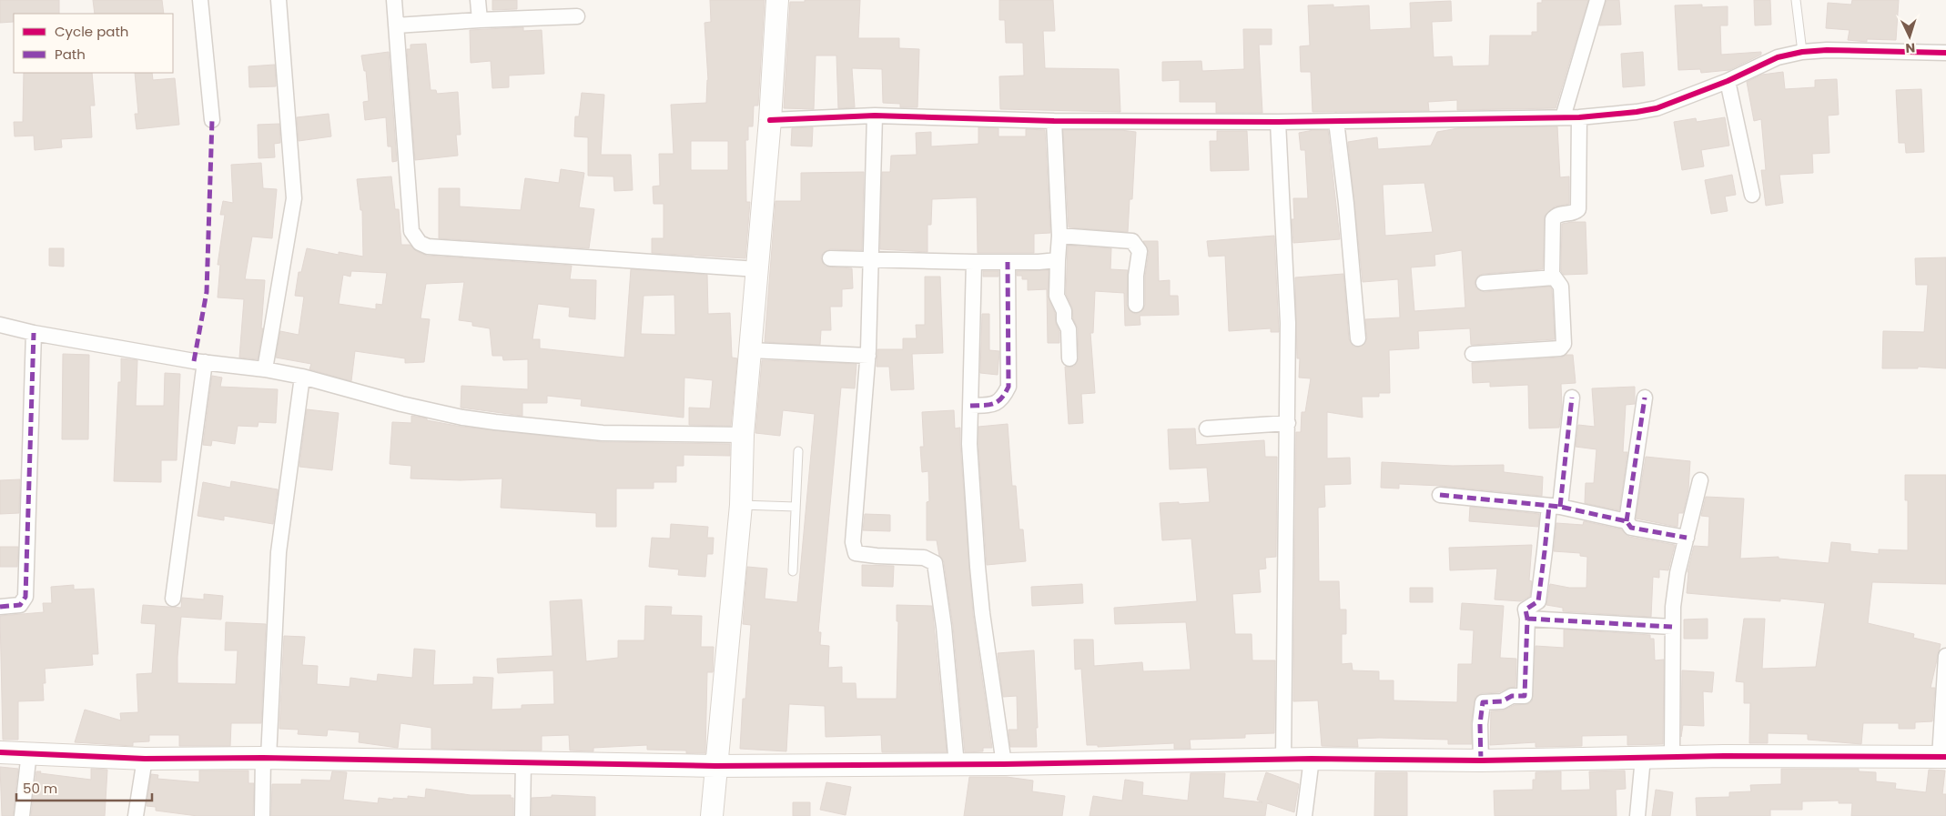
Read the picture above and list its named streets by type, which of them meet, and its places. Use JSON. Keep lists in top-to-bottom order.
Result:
{
  "legend": ["Cycle path", "Path"],
  "scale_bar": "50 m",
  "north": "bottom"
}
